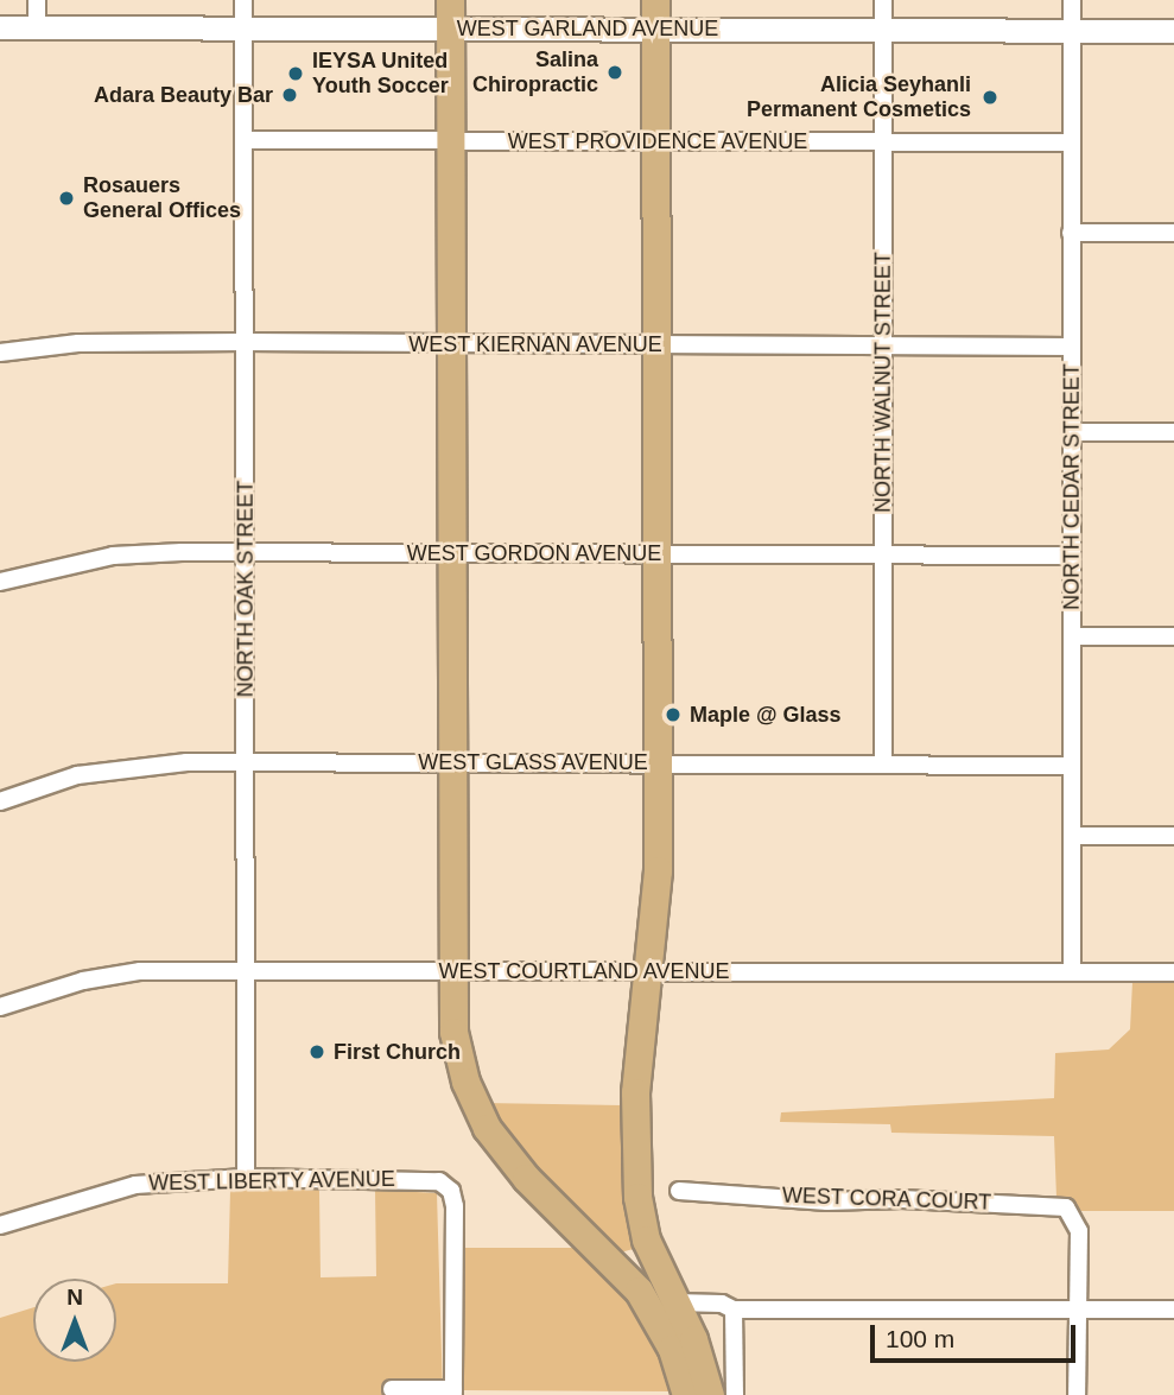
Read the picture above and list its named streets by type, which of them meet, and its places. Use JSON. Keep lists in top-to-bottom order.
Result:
{
  "streets": {
    "street": [
      "WEST GARLAND AVENUE",
      "WEST PROVIDENCE AVENUE",
      "WEST KIERNAN AVENUE",
      "NORTH WALNUT STREET",
      "NORTH CEDAR STREET",
      "WEST GORDON AVENUE",
      "NORTH OAK STREET",
      "WEST GLASS AVENUE",
      "WEST COURTLAND AVENUE",
      "WEST LIBERTY AVENUE",
      "WEST CORA COURT"
    ]
  },
  "crossings": [
    ["WEST GARLAND AVENUE", "NORTH WALNUT STREET"],
    ["WEST GARLAND AVENUE", "NORTH CEDAR STREET"],
    ["WEST GARLAND AVENUE", "NORTH OAK STREET"],
    ["WEST PROVIDENCE AVENUE", "NORTH WALNUT STREET"],
    ["WEST PROVIDENCE AVENUE", "NORTH CEDAR STREET"],
    ["WEST PROVIDENCE AVENUE", "NORTH OAK STREET"],
    ["WEST KIERNAN AVENUE", "NORTH WALNUT STREET"],
    ["WEST KIERNAN AVENUE", "NORTH CEDAR STREET"],
    ["WEST KIERNAN AVENUE", "NORTH OAK STREET"],
    ["NORTH WALNUT STREET", "WEST GORDON AVENUE"],
    ["NORTH WALNUT STREET", "WEST GLASS AVENUE"],
    ["NORTH CEDAR STREET", "WEST GORDON AVENUE"],
    ["NORTH CEDAR STREET", "WEST GLASS AVENUE"],
    ["NORTH CEDAR STREET", "WEST COURTLAND AVENUE"],
    ["WEST GORDON AVENUE", "NORTH OAK STREET"],
    ["NORTH OAK STREET", "WEST GLASS AVENUE"],
    ["NORTH OAK STREET", "WEST COURTLAND AVENUE"],
    ["NORTH OAK STREET", "WEST LIBERTY AVENUE"]
  ],
  "places": [
    "Salina Chiropractic",
    "IEYSA United Youth Soccer",
    "Adara Beauty Bar",
    "Alicia Seyhanli Permanent Cosmetics",
    "Rosauers General Offices",
    "Maple @ Glass",
    "First Church"
  ],
  "scale_bar": "100 m",
  "north": "top"
}
